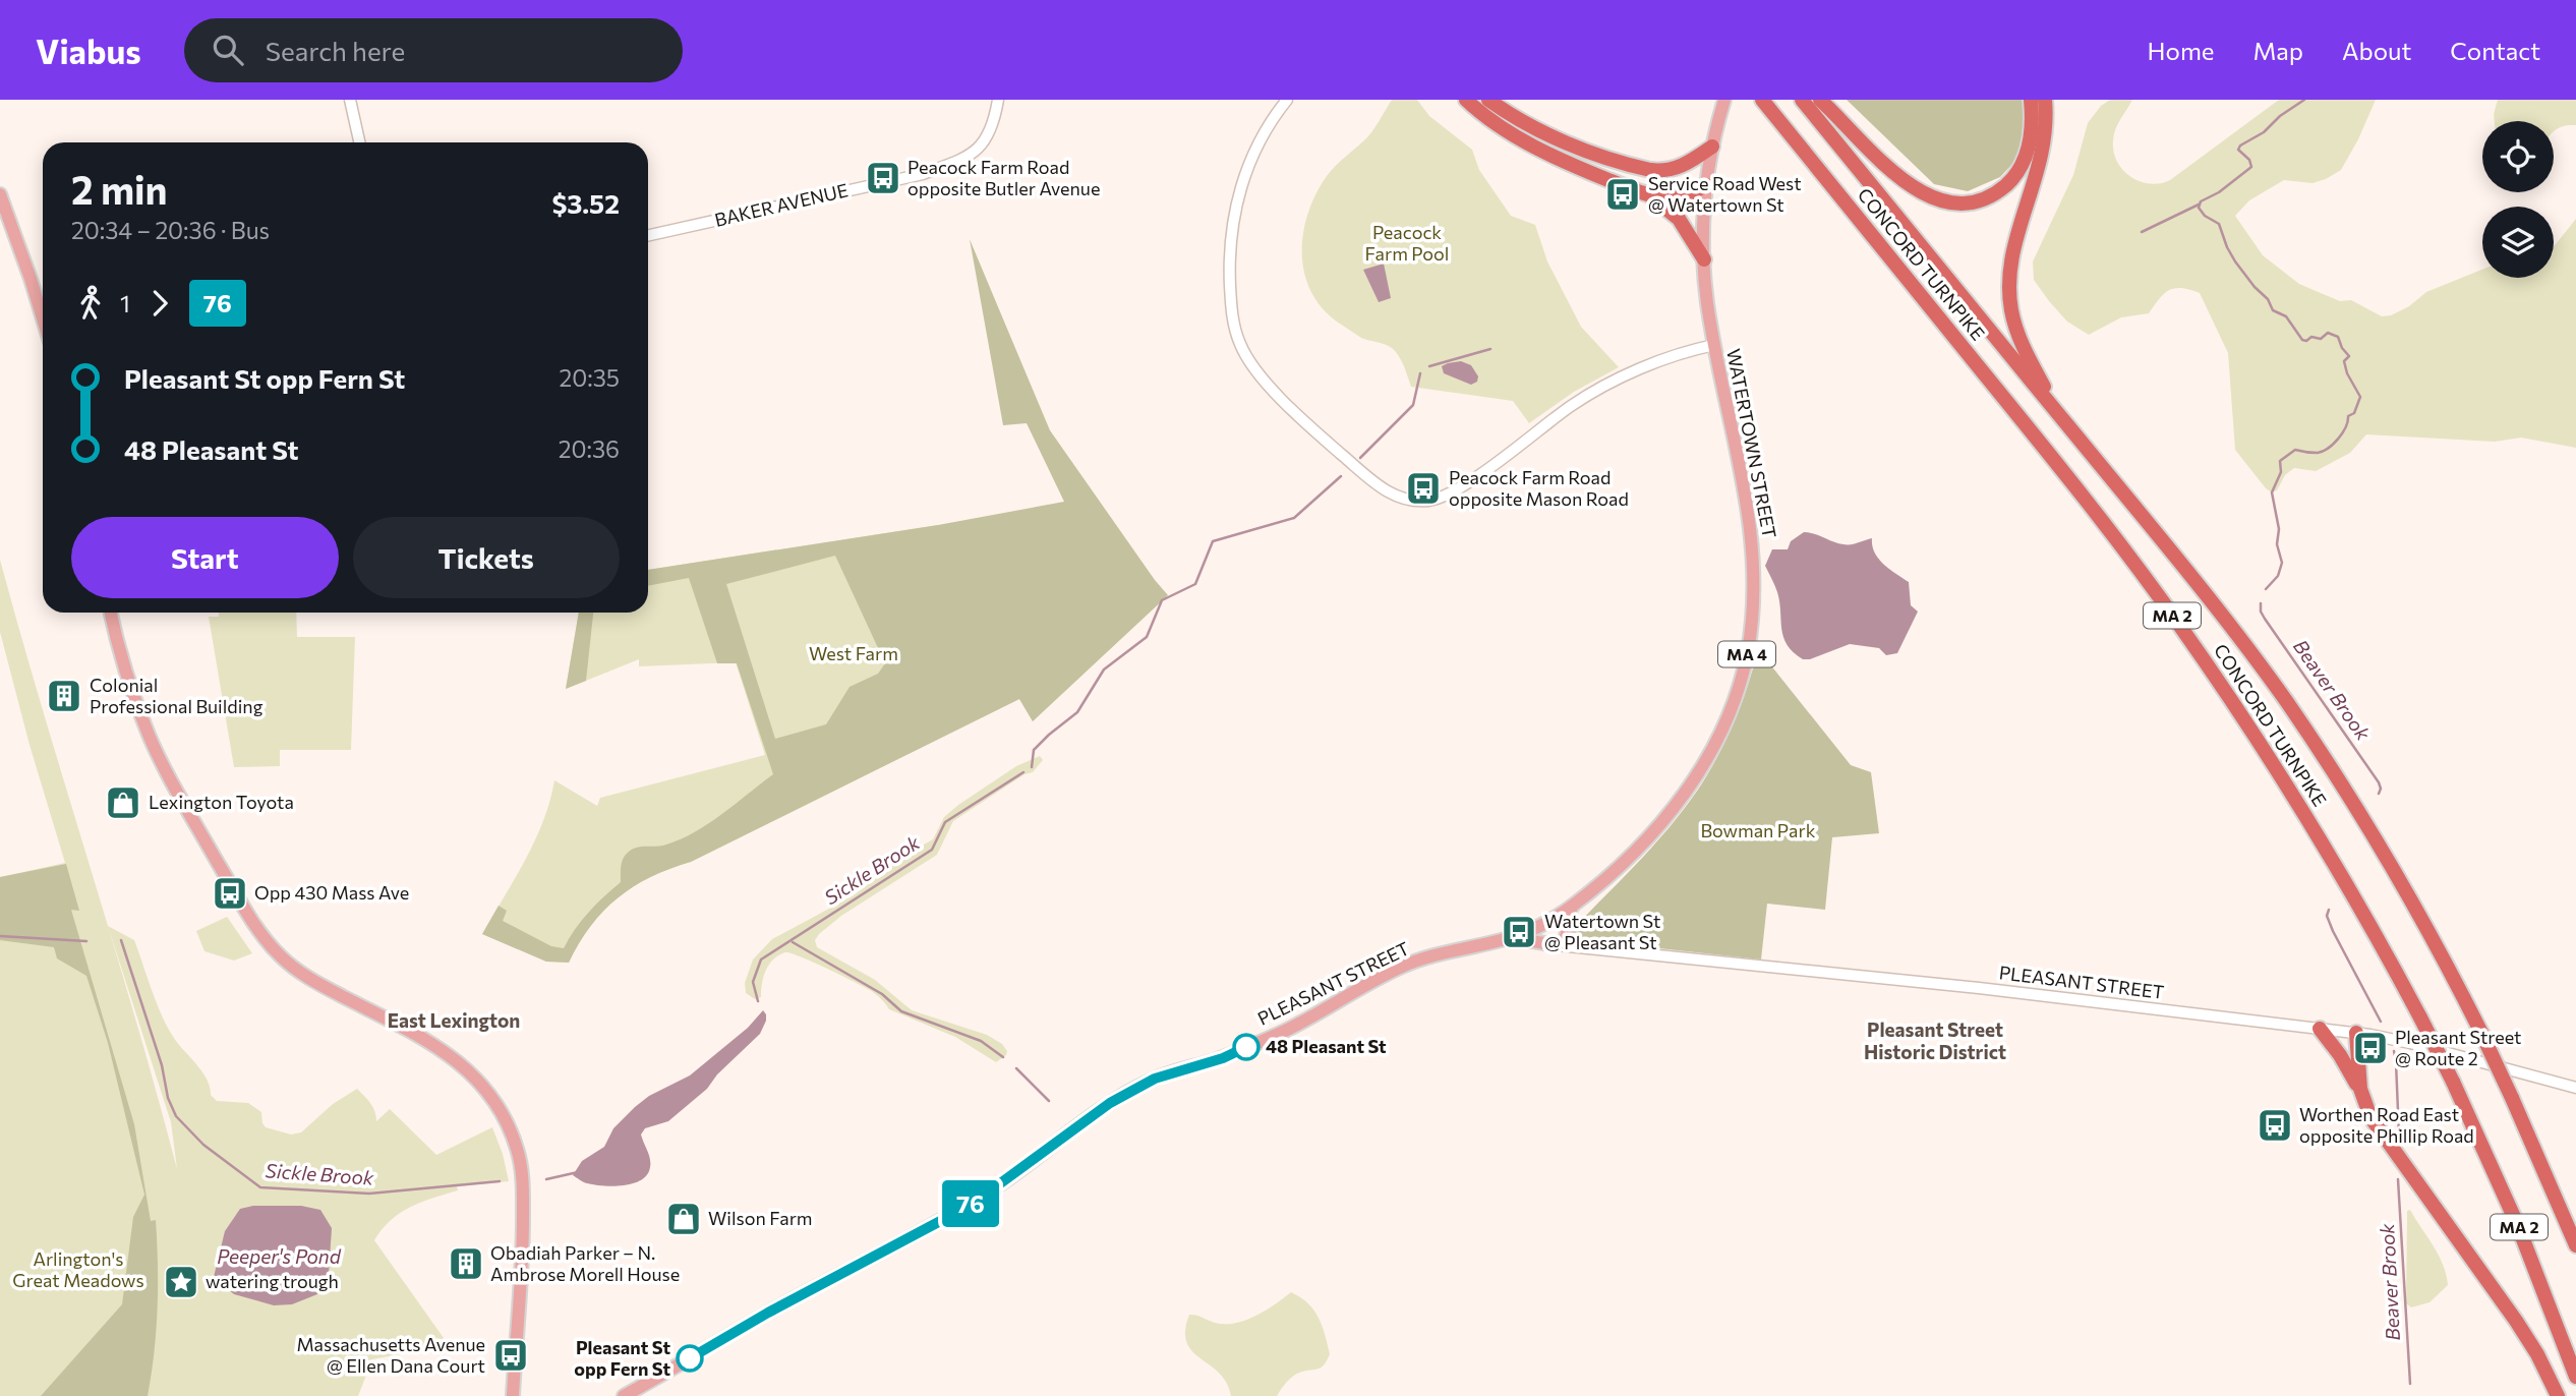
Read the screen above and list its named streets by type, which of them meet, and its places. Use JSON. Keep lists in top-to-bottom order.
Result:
{
  "streets": {
    "highway": ["CONCORD TURNPIKE", "MA 2"],
    "main road": ["WATERTOWN STREET", "MA 4", "PLEASANT STREET"],
    "street": ["BAKER AVENUE"]
  },
  "crossings": [
    ["WATERTOWN STREET", "PLEASANT STREET"]
  ],
  "districts": ["East Lexington", "Pleasant Street Historic District"],
  "water": ["Beaver Brook", "Sickle Brook", "Peeper's Pond"],
  "parks": [
    "Peacock Farm Pool",
    "West Farm",
    "Bowman Park",
    "Arlington's Great Meadows"
  ],
  "places": {
    "bus stop": [
      "Peacock Farm Road opposite Butler Avenue",
      "Service Road West @ Watertown St",
      "Peacock Farm Road opposite Mason Road",
      "Opp 430 Mass Ave",
      "Watertown St @ Pleasant St",
      "Pleasant Street @ Route 2",
      "Worthen Road East opposite Phillip Road",
      "Massachusetts Avenue @ Ellen Dana Court"
    ],
    "building": ["Colonial Professional Building", "Obadiah Parker – N. Ambrose Morell House"],
    "shop": ["Lexington Toyota", "Wilson Farm"],
    "other": ["48 Pleasant St", "Pleasant St opp Fern St"],
    "place": ["watering trough"]
  },
  "lines": ["bus line 76"],
  "page": {
    "header": "Viabus",
    "search": "Search here",
    "nav": [
      "Home",
      "Map",
      "About",
      "Contact"
    ],
    "on_map": "76",
    "heading": ["2 min", "20:34 – 20:36 · Bus", "$3.52"],
    "legs": ["1", "76"],
    "list": [
      {
        "name": "Pleasant St opp Fern St",
        "value": "20:35"
      },
      {
        "name": "48 Pleasant St",
        "value": "20:36"
      }
    ],
    "buttons": ["Start", "Tickets"]
  }
}
